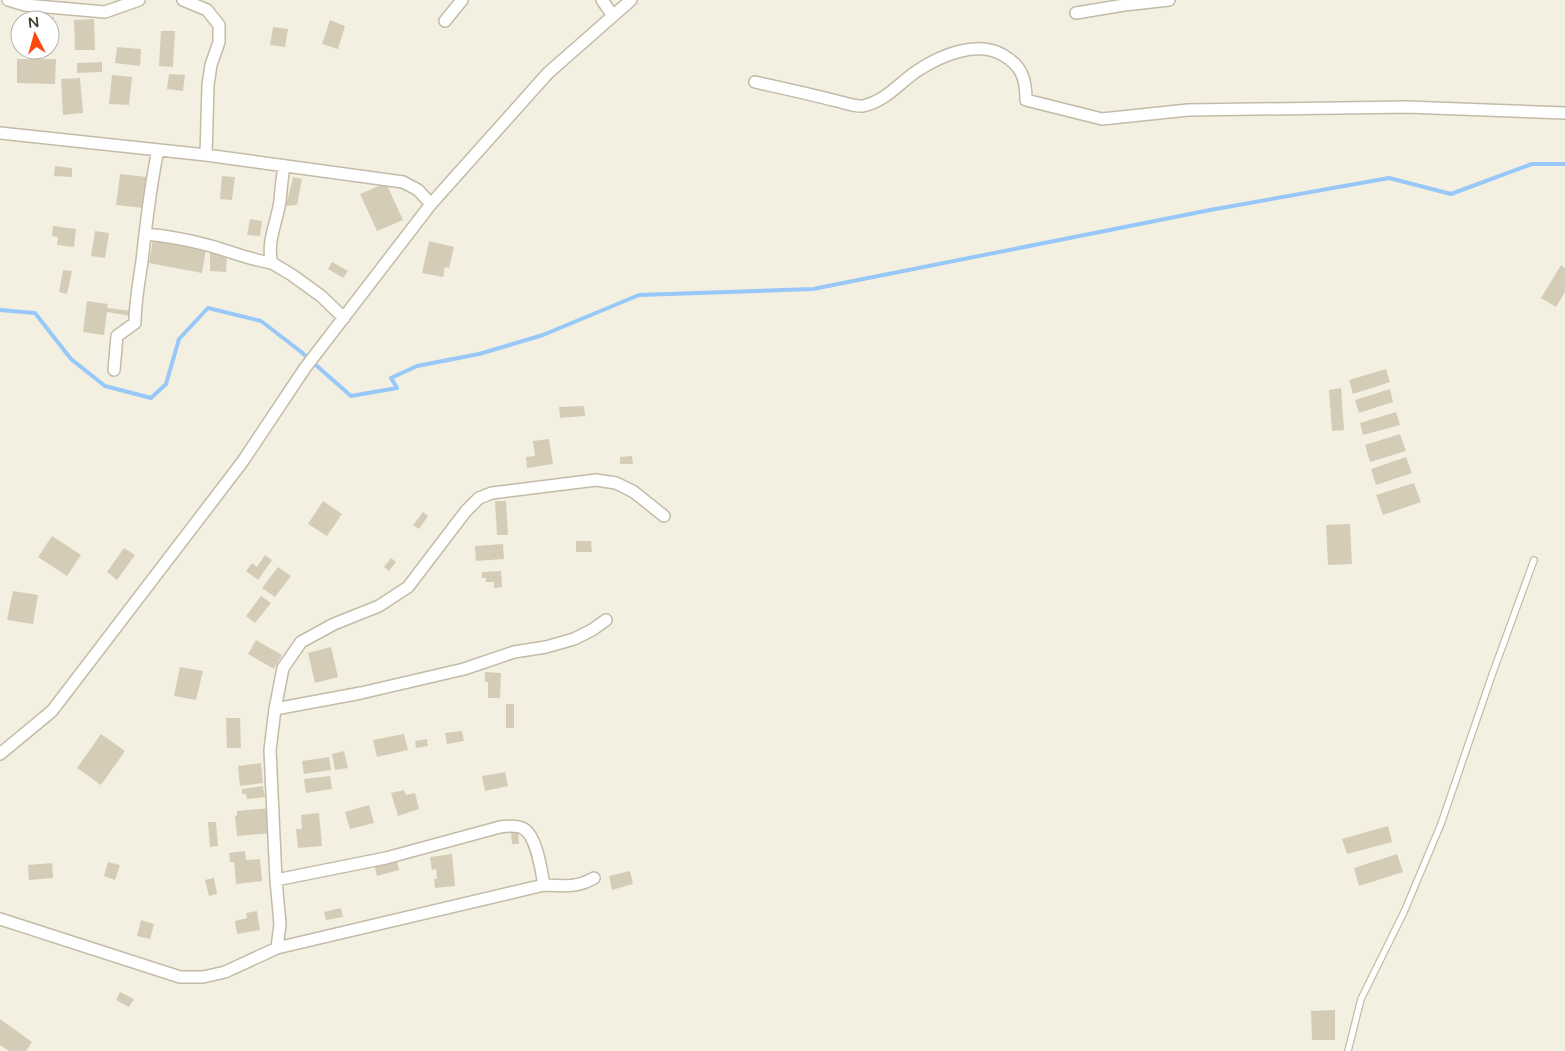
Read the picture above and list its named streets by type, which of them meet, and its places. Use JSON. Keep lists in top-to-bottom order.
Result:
{
  "north": "top"
}
